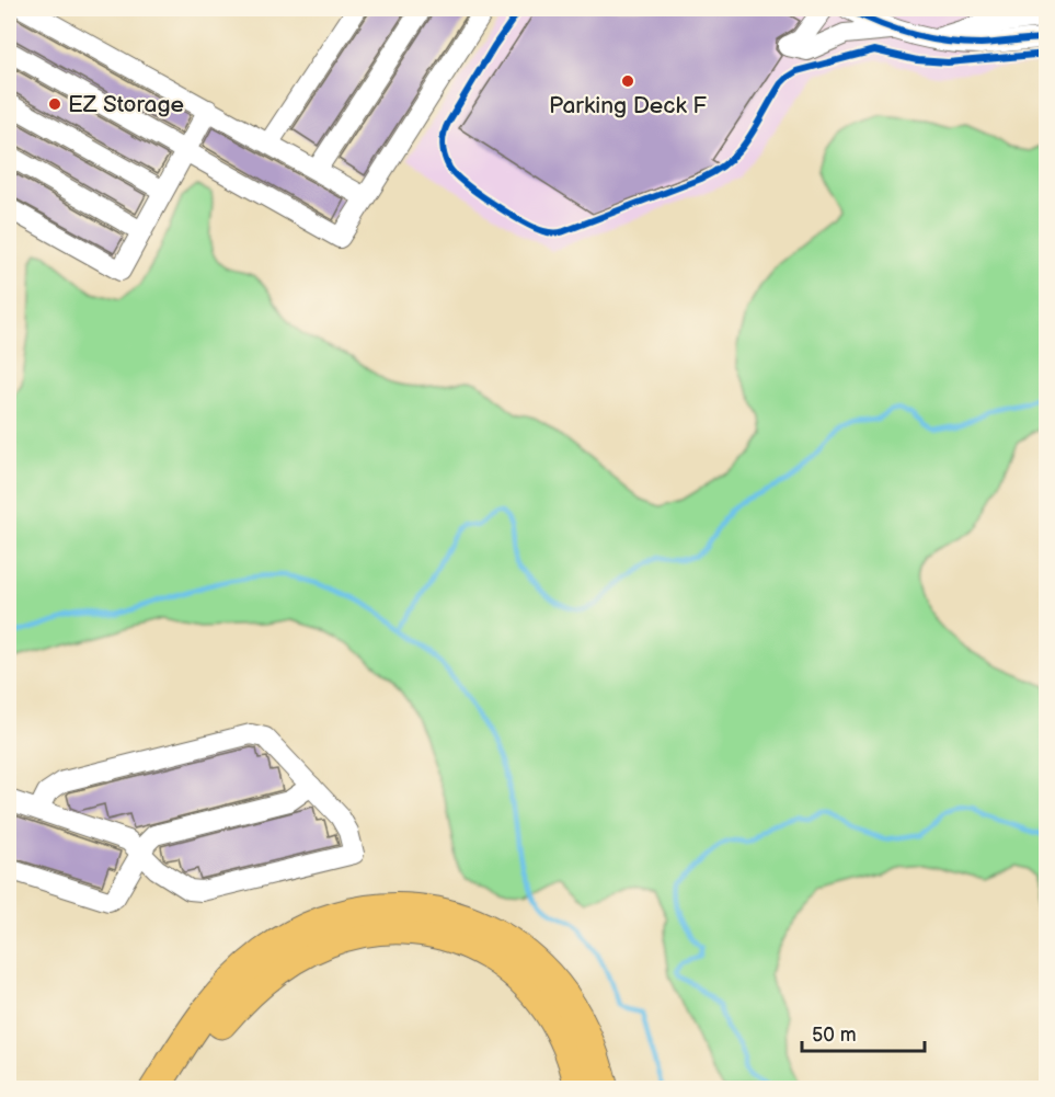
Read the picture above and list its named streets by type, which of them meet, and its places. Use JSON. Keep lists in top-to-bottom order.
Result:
{
  "places": ["Parking Deck F", "EZ Storage"],
  "scale_bar": "50 m"
}
